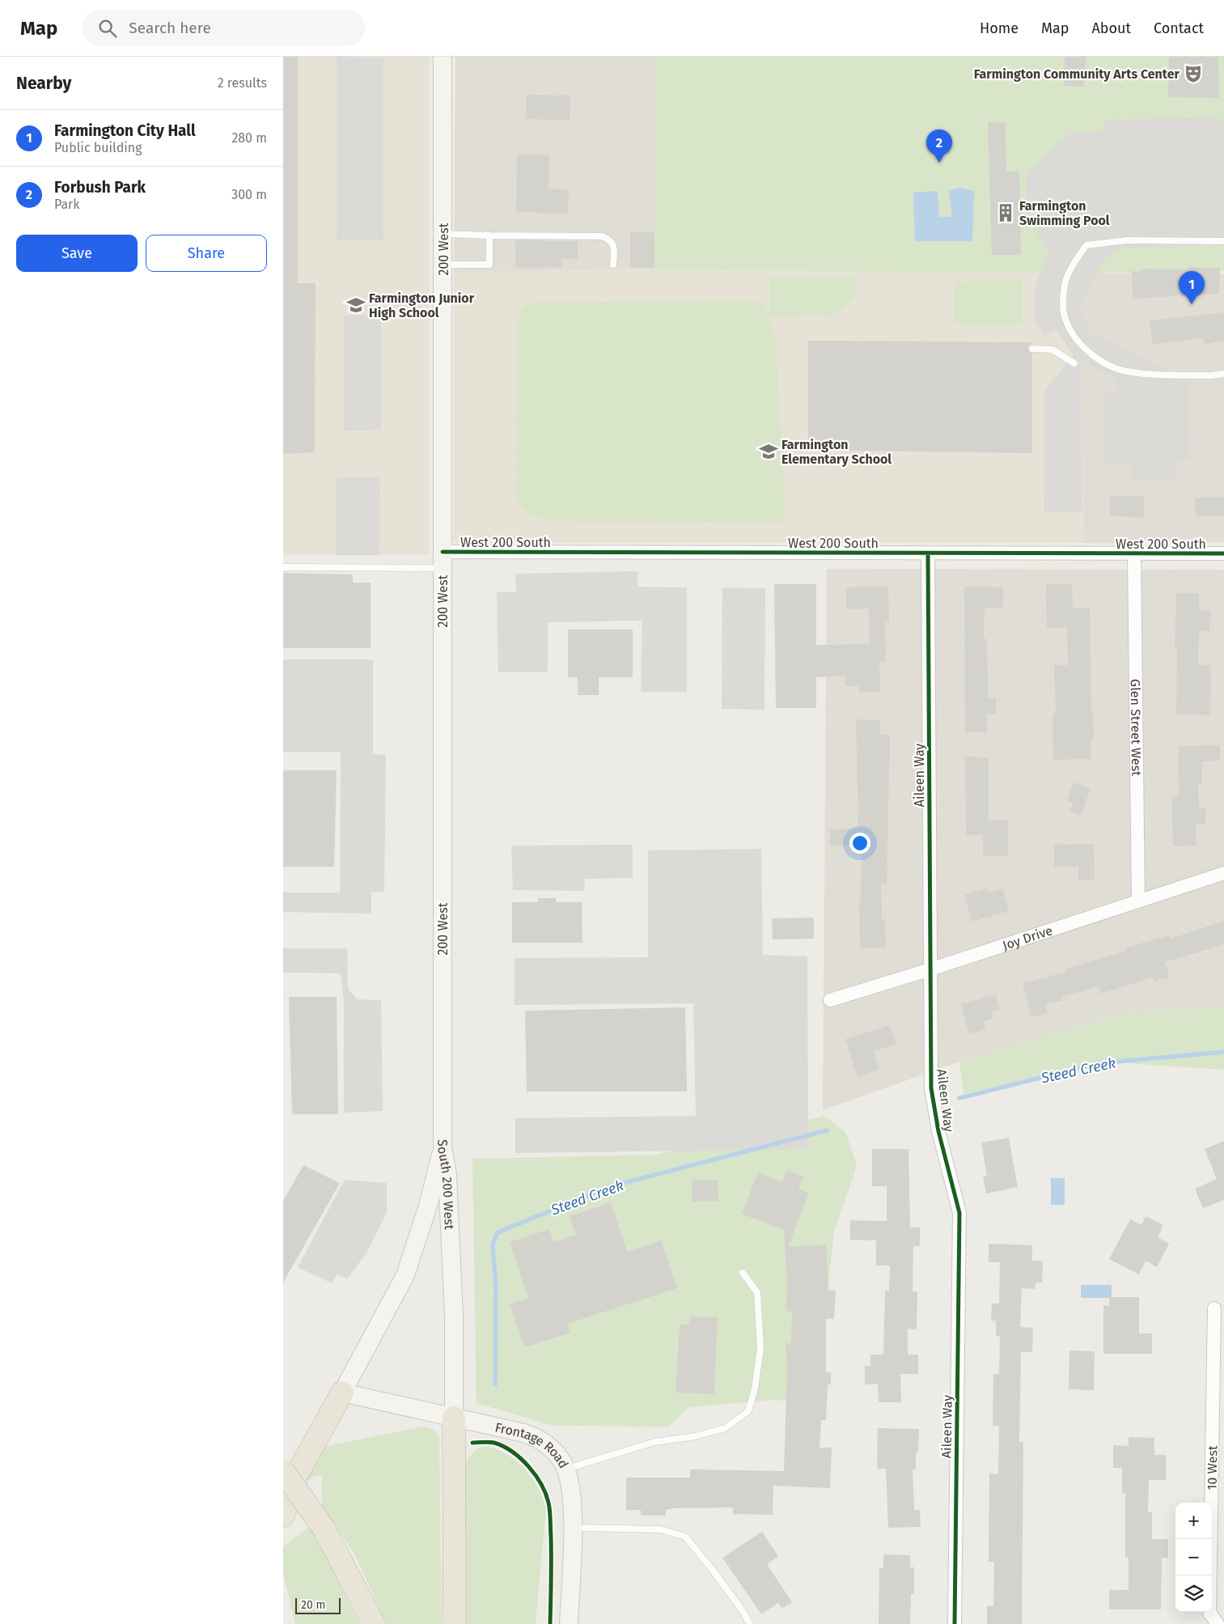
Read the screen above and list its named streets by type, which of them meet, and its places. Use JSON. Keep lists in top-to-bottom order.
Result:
{
  "streets": {
    "main road": ["200 West", "South 200 West", "Frontage Road"],
    "street": [
      "West 200 South",
      "Glen Street West",
      "Aileen Way",
      "Joy Drive",
      "10 West"
    ]
  },
  "crossings": [
    ["200 West", "West 200 South"],
    ["200 West", "South 200 West"],
    ["West 200 South", "Glen Street West"],
    ["West 200 South", "Aileen Way"],
    ["Glen Street West", "Joy Drive"],
    ["Aileen Way", "Joy Drive"],
    ["South 200 West", "Frontage Road"]
  ],
  "water": ["Steed Creek"],
  "places": {
    "theatre": ["Farmington Community Arts Center"],
    "building": ["Farmington Swimming Pool"],
    "school or university": ["Farmington Junior High School", "Farmington Elementary School"]
  },
  "scale_bar": "20 m",
  "page": {
    "header": "Map",
    "search": "Search here",
    "nav": [
      "Home",
      "Map",
      "About",
      "Contact"
    ],
    "heading": ["Nearby", "2 results"],
    "list": [
      {
        "mark": "1",
        "name": "Farmington City Hall",
        "note": "Public building",
        "value": "280 m"
      },
      {
        "mark": "2",
        "name": "Forbush Park",
        "note": "Park",
        "value": "300 m"
      }
    ],
    "pins": ["2", "1"],
    "buttons": ["Save", "Share"],
    "map_buttons": ["+", "−"],
    "scale": "20 m"
  }
}
